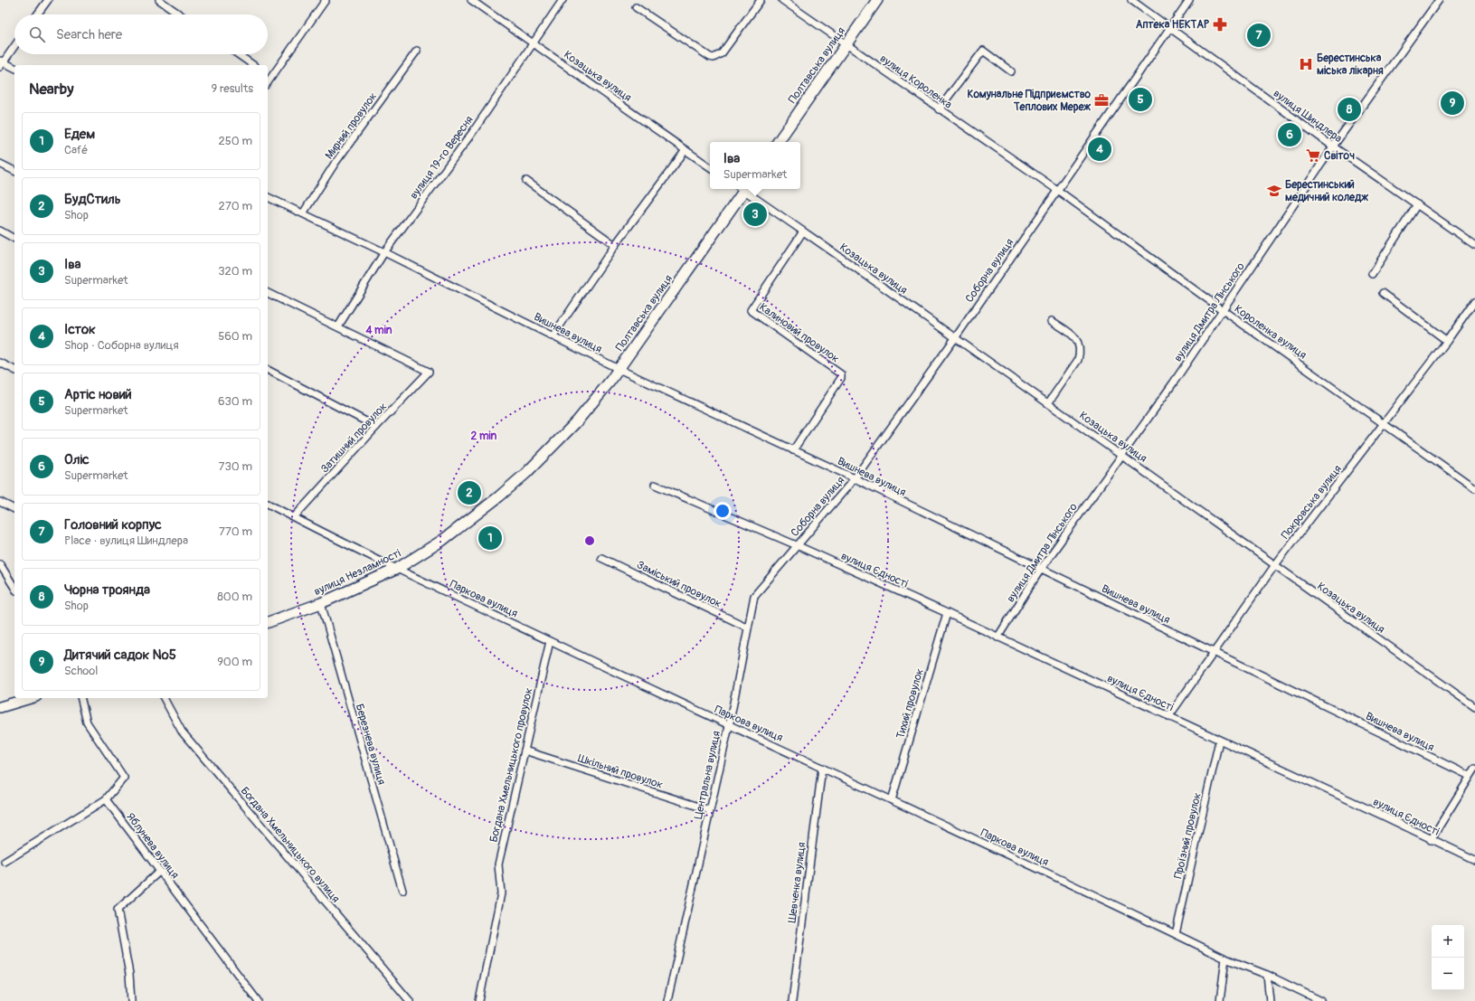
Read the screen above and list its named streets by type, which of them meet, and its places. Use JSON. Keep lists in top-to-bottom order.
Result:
{
  "streets": {
    "highway": ["Полтавська вулиця", "вулиця Незламності"],
    "street": [
      "Козацька вулиця",
      "вулиця Короленка",
      "вулиця Шиндлера",
      "Мирний провулок",
      "вулиця 19-го Вересня",
      "Соборна вулиця",
      "вулиця Дмитра Лінського",
      "Короленка вулиця",
      "Вишнева вулиця",
      "Калиновий провулок",
      "Затишний провулок",
      "Покровська вулиця",
      "вулиця Єдності",
      "Заміський провулок",
      "Паркова вулиця",
      "Тихий провулок",
      "Березнева вулиця",
      "Богдана Хмельницького провулок",
      "Шкільний провулок",
      "Центральна вулиця",
      "Проїзний провулок",
      "Богдана Хмельницького вулиця",
      "Яблунева вулиця",
      "Шевченка вулиця"
    ]
  },
  "crossings": [
    ["Полтавська вулиця", "вулиця Короленка"],
    ["Полтавська вулиця", "Вишнева вулиця"],
    ["Полтавська вулиця", "вулиця Незламності"],
    ["Козацька вулиця", "вулиця 19-го Вересня"],
    ["Козацька вулиця", "Соборна вулиця"],
    ["Козацька вулиця", "вулиця Дмитра Лінського"],
    ["Козацька вулиця", "Калиновий провулок"],
    ["Козацька вулиця", "Покровська вулиця"],
    ["вулиця Короленка", "Соборна вулиця"],
    ["вулиця Короленка", "Короленка вулиця"],
    ["вулиця Шиндлера", "Соборна вулиця"],
    ["вулиця Шиндлера", "вулиця Дмитра Лінського"],
    ["Мирний провулок", "Вишнева вулиця"],
    ["вулиця 19-го Вересня", "Вишнева вулиця"],
    ["вулиця 19-го Вересня", "Затишний провулок"],
    ["Соборна вулиця", "Короленка вулиця"],
    ["Соборна вулиця", "Вишнева вулиця"],
    ["Соборна вулиця", "вулиця Єдності"],
    ["Соборна вулиця", "Центральна вулиця"],
    ["вулиця Дмитра Лінського", "Короленка вулиця"],
    ["вулиця Дмитра Лінського", "Вишнева вулиця"],
    ["вулиця Дмитра Лінського", "вулиця Єдності"],
    ["Короленка вулиця", "Покровська вулиця"],
    ["Вишнева вулиця", "Калиновий провулок"],
    ["Вишнева вулиця", "Покровська вулиця"],
    ["Затишний провулок", "Паркова вулиця"],
    ["Покровська вулиця", "вулиця Єдності"],
    ["вулиця Єдності", "Тихий провулок"],
    ["вулиця Єдності", "Центральна вулиця"],
    ["вулиця Єдності", "Проїзний провулок"],
    ["вулиця Незламності", "Паркова вулиця"],
    ["вулиця Незламності", "Березнева вулиця"],
    ["Заміський провулок", "Центральна вулиця"],
    ["Паркова вулиця", "Тихий провулок"],
    ["Паркова вулиця", "Богдана Хмельницького провулок"],
    ["Паркова вулиця", "Центральна вулиця"],
    ["Паркова вулиця", "Проїзний провулок"],
    ["Паркова вулиця", "Шевченка вулиця"],
    ["Богдана Хмельницького провулок", "Шкільний провулок"],
    ["Шкільний провулок", "Центральна вулиця"]
  ],
  "places": {
    "pharmacy": ["Аптека НЕКТАР"],
    "hospital": ["Берестинська міська лікарня"],
    "office": ["Комунальне Підприємство Теплових Мереж"],
    "supermarket": ["Світоч"],
    "school or university": ["Берестинський медичний коледж"]
  },
  "page": {
    "search": "Search here",
    "pins": [
      "7",
      "5",
      "9",
      "8",
      "6",
      "4",
      "3",
      "2",
      "1"
    ],
    "heading": ["Nearby", "9 results"],
    "list": [
      {
        "mark": "1",
        "name": "Едем",
        "note": "Café",
        "value": "250 m"
      },
      {
        "mark": "2",
        "name": "БудСтиль",
        "note": "Shop",
        "value": "270 m"
      },
      {
        "mark": "3",
        "name": "Іва",
        "note": "Supermarket",
        "value": "320 m"
      },
      {
        "mark": "4",
        "name": "Істок",
        "note": "Shop · Соборна вулиця",
        "value": "560 m"
      },
      {
        "mark": "5",
        "name": "Артіс новий",
        "note": "Supermarket",
        "value": "630 m"
      },
      {
        "mark": "6",
        "name": "Оліс",
        "note": "Supermarket",
        "value": "730 m"
      },
      {
        "mark": "7",
        "name": "Головний корпус",
        "note": "Place · вулиця Шиндлера",
        "value": "770 m"
      },
      {
        "mark": "8",
        "name": "Чорна троянда",
        "note": "Shop",
        "value": "800 m"
      },
      {
        "mark": "9",
        "name": "Дитячий садок №5",
        "note": "School",
        "value": "900 m"
      }
    ],
    "popup": ["Іва", "Supermarket"],
    "map_buttons": ["+", "−"]
  },
  "rings": ["4 min", "2 min"]
}
